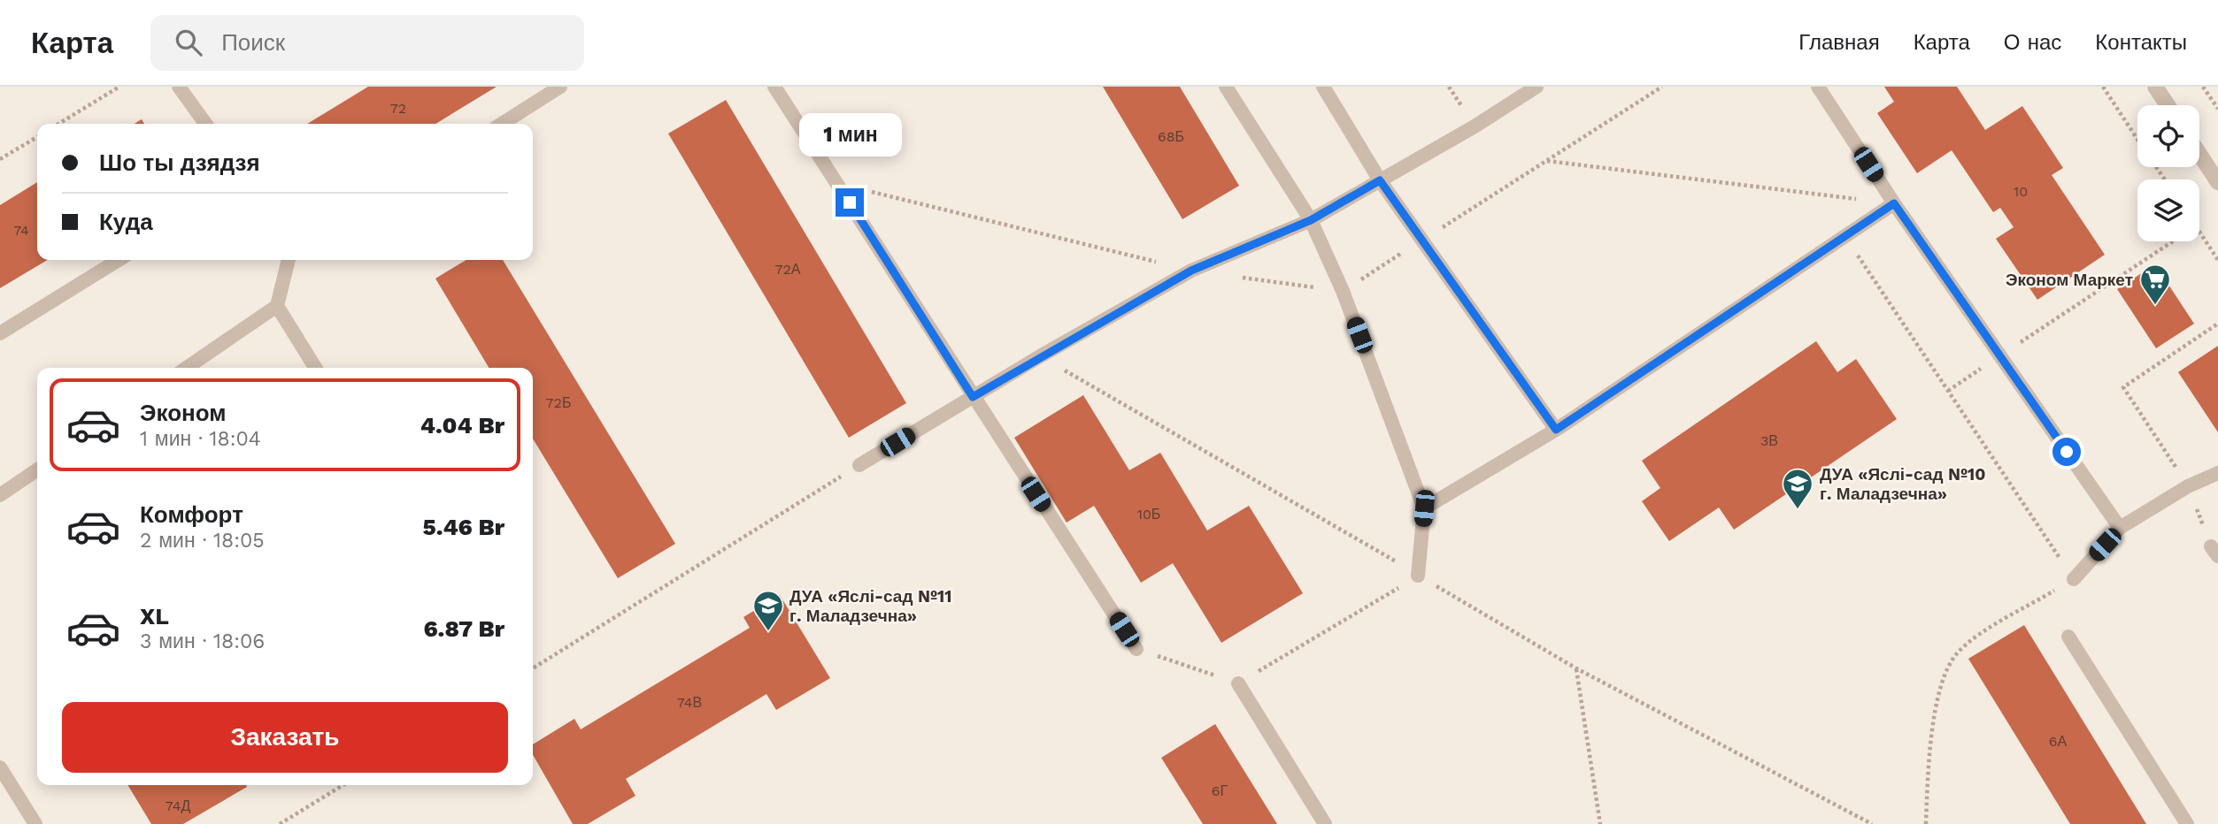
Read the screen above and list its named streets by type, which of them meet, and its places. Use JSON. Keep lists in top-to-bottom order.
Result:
{
  "places": {
    "supermarket": ["Эконом Маркет"],
    "school or university": ["ДУА «Яслі-сад №10 г. Маладзечна»", "ДУА «Яслі-сад №11 г. Маладзечна»"]
  },
  "house_numbers": [
    "72",
    "68Б",
    "10",
    "74",
    "72А",
    "72Б",
    "3В",
    "10Б",
    "74В",
    "6А",
    "6Г",
    "74Д"
  ],
  "page": {
    "header": "Карта",
    "search": "Поиск",
    "nav": [
      "Главная",
      "Карта",
      "О нас",
      "Контакты"
    ],
    "bubble": "1 мин",
    "banner": ["Шо ты дзядзя", "Куда"],
    "list": [
      {
        "name": "Эконом",
        "note": "1 мин · 18:04",
        "value": "4.04 Br"
      },
      {
        "name": "Комфорт",
        "note": "2 мин · 18:05",
        "value": "5.46 Br"
      },
      {
        "name": "XL",
        "note": "3 мин · 18:06",
        "value": "6.87 Br"
      }
    ],
    "buttons": "Заказать"
  }
}
